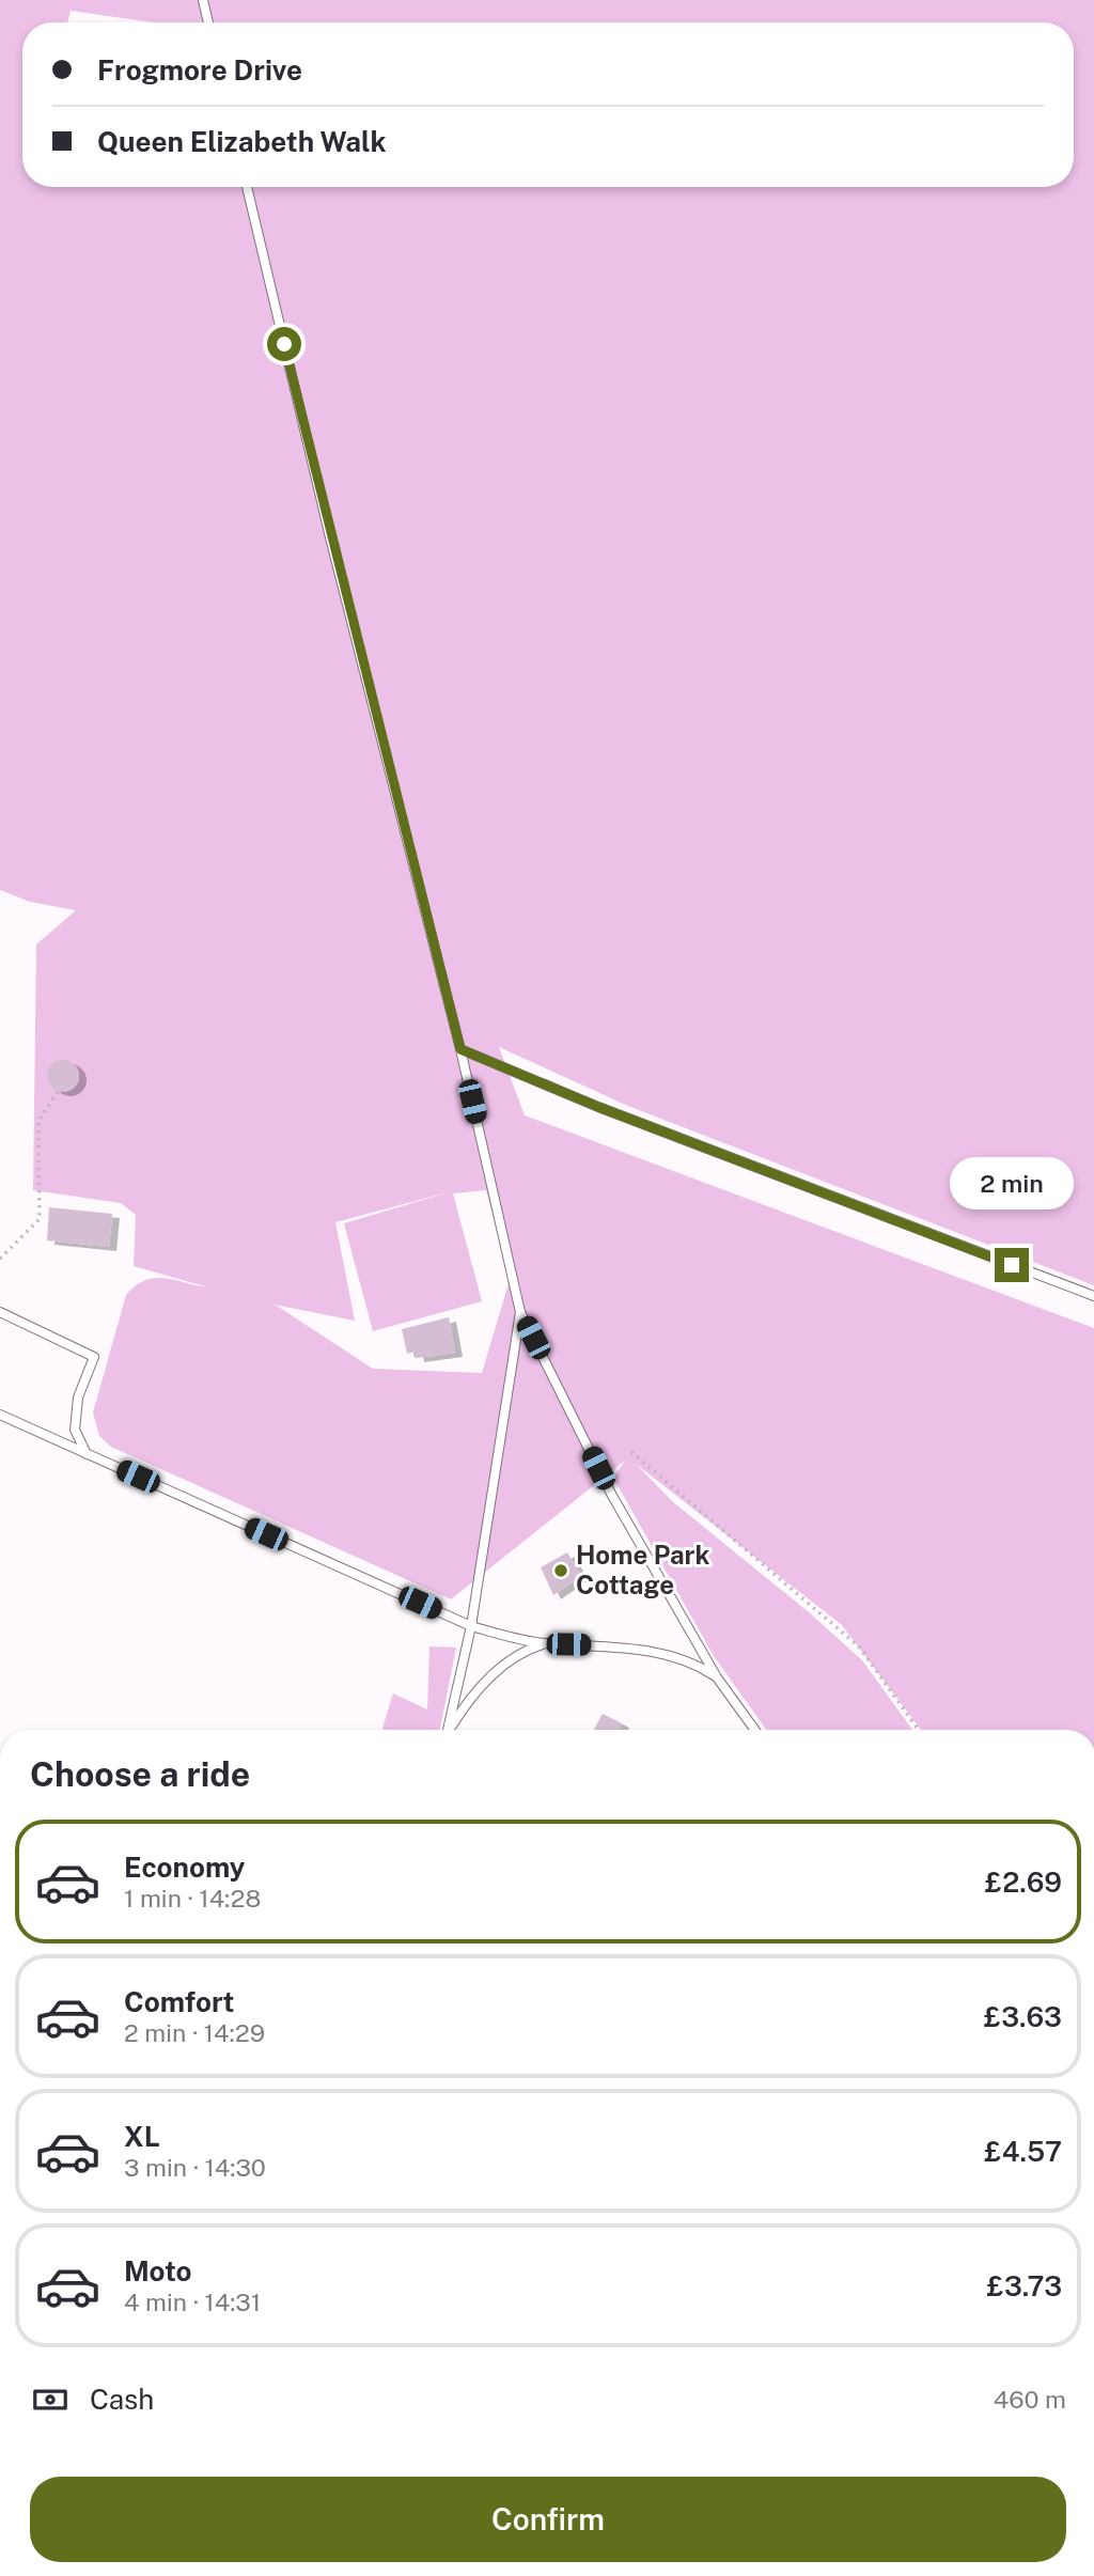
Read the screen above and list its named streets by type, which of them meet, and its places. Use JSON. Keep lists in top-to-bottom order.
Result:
{
  "places": ["Home Park Cottage"],
  "page": {
    "banner": ["Frogmore Drive", "Queen Elizabeth Walk"],
    "bubble": "2 min",
    "heading": "Choose a ride",
    "list": [
      {
        "name": "Economy",
        "note": "1 min · 14:28",
        "value": "£2.69"
      },
      {
        "name": "Comfort",
        "note": "2 min · 14:29",
        "value": "£3.63"
      },
      {
        "name": "XL",
        "note": "3 min · 14:30",
        "value": "£4.57"
      },
      {
        "name": "Moto",
        "note": "4 min · 14:31",
        "value": "£3.73"
      }
    ],
    "pay": ["Cash", "460 m"],
    "buttons": "Confirm"
  }
}
